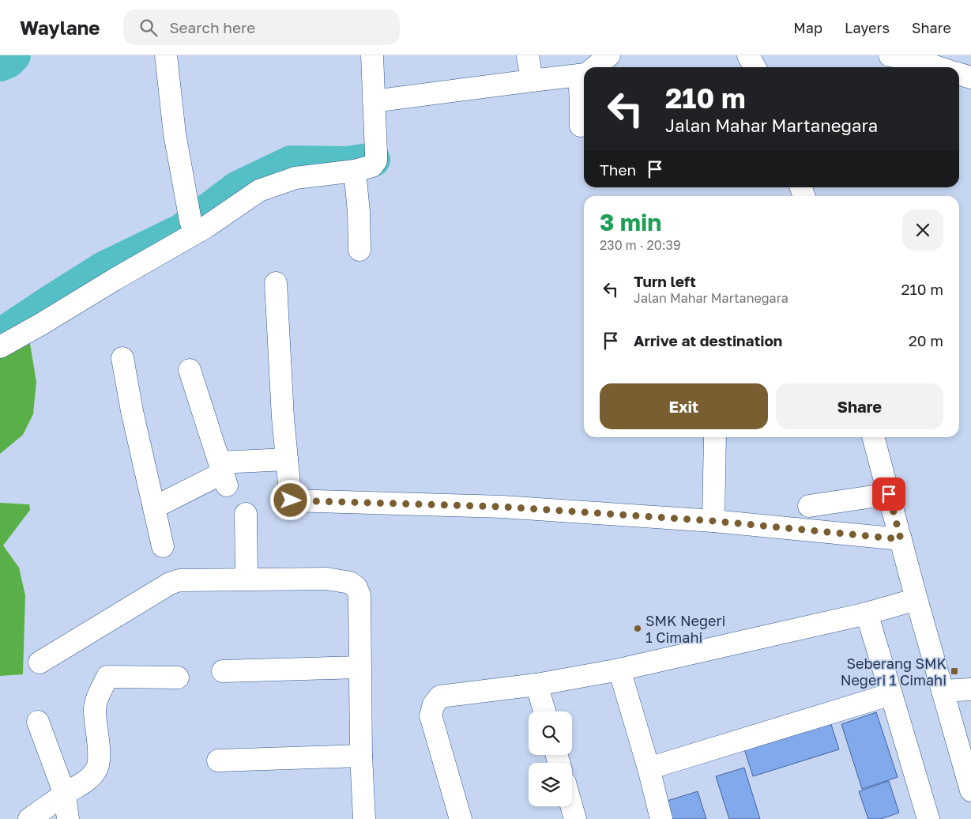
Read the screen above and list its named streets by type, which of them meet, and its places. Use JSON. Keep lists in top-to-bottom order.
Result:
{
  "places": {
    "other": ["SMK Negeri 1 Cimahi"],
    "transit": ["Seberang SMK Negeri 1 Cimahi"]
  },
  "page": {
    "header": "Waylane",
    "search": "Search here",
    "nav": ["Map", "Layers", "Share"],
    "turn": ["210 m", "Jalan Mahar Martanegara"],
    "then": "Then",
    "heading": ["3 min", "230 m · 20:39"],
    "list": [
      {
        "name": "Turn left",
        "note": "Jalan Mahar Martanegara",
        "value": "210 m"
      },
      {
        "name": "Arrive at destination",
        "value": "20 m"
      }
    ],
    "buttons": ["Exit", "Share"]
  }
}
